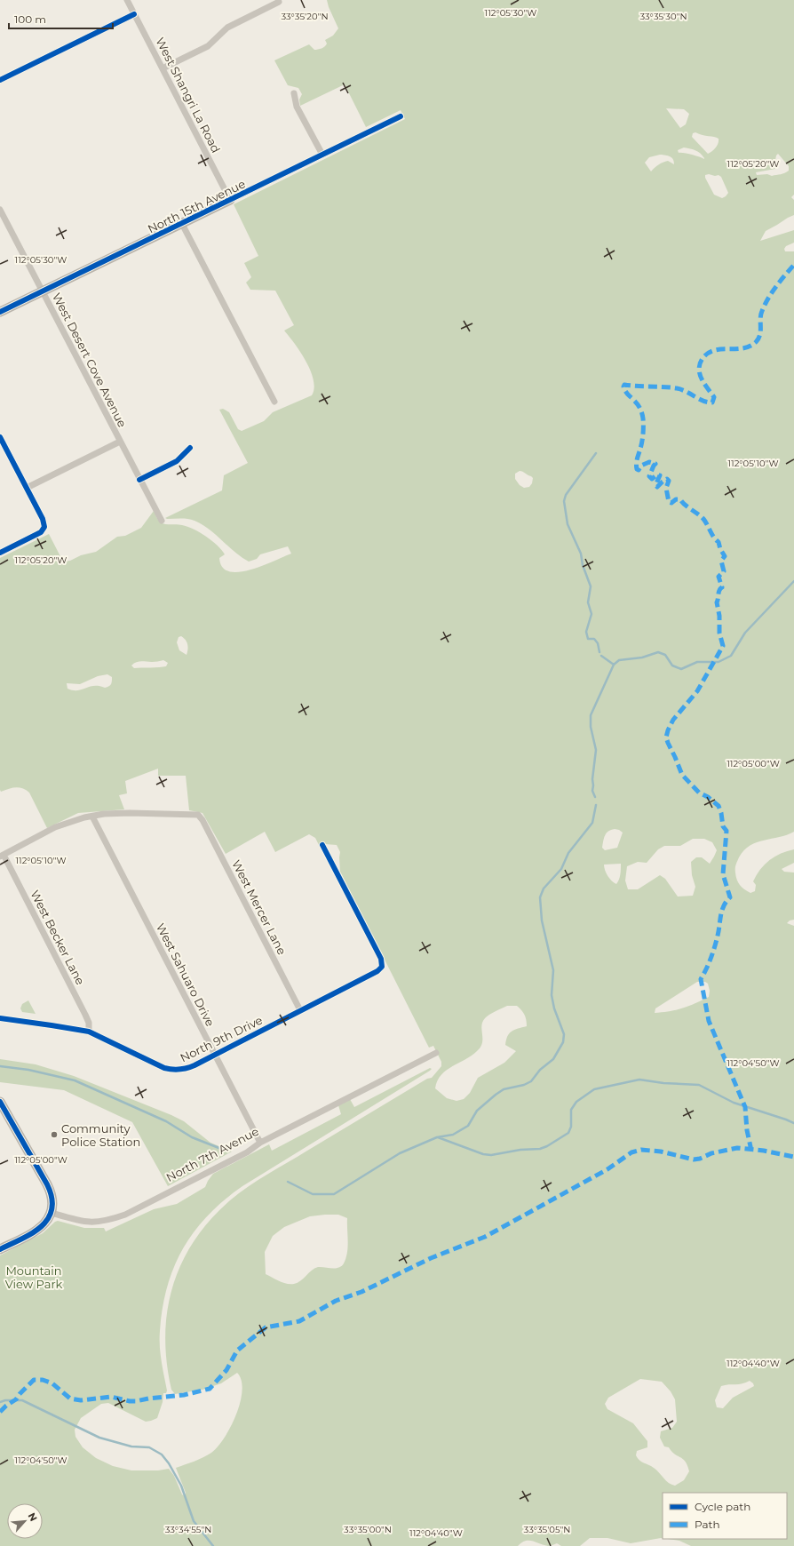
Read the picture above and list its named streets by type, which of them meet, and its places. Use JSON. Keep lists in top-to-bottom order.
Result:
{
  "streets": {
    "street": [
      "West Shangri La Road",
      "North 15th Avenue",
      "West Desert Cove Avenue",
      "West Mercer Lane",
      "West Becker Lane",
      "West Sahuaro Drive",
      "North 9th Drive",
      "North 7th Avenue"
    ]
  },
  "crossings": [
    ["West Shangri La Road", "North 15th Avenue"],
    ["North 15th Avenue", "West Desert Cove Avenue"],
    ["West Mercer Lane", "West Sahuaro Drive"],
    ["West Mercer Lane", "North 9th Drive"],
    ["West Becker Lane", "North 9th Drive"],
    ["West Sahuaro Drive", "North 9th Drive"],
    ["West Sahuaro Drive", "North 7th Avenue"]
  ],
  "parks": ["Mountain View Park"],
  "places": ["Community Police Station"],
  "legend": ["Cycle path", "Path"],
  "scale_bar": "100 m",
  "north": "top right",
  "coordinates": [
    "112°05'30\"W",
    "33°35'20\"N",
    "33°35'30\"N",
    "112°05'20\"W",
    "112°05'10\"W",
    "112°05'00\"W",
    "112°04'50\"W",
    "112°04'40\"W",
    "33°34'55\"N",
    "33°35'00\"N",
    "33°35'05\"N"
  ]
}
